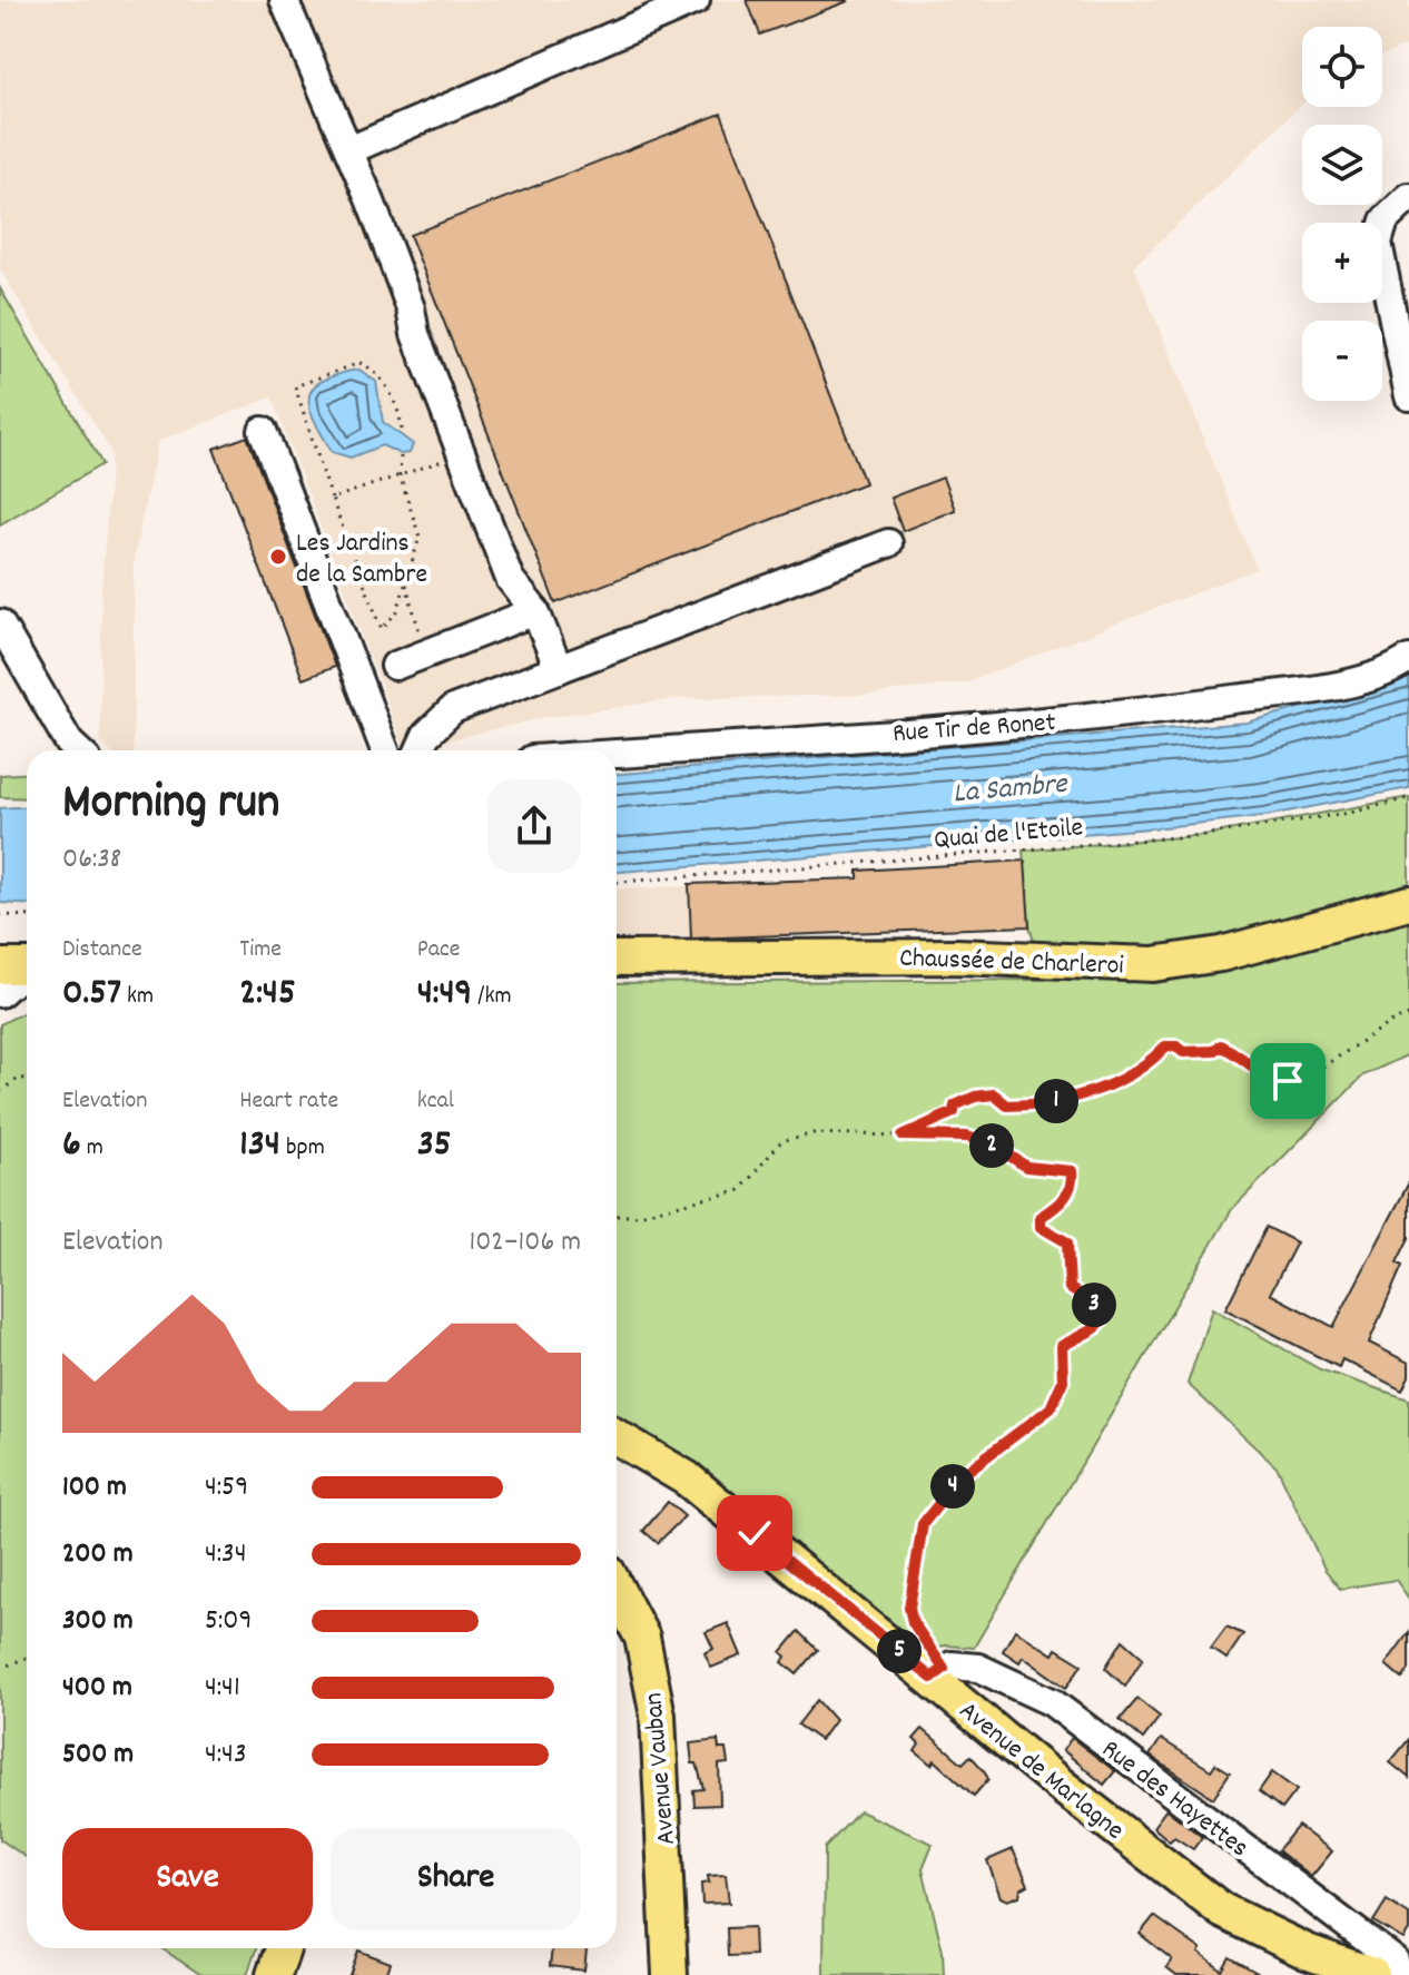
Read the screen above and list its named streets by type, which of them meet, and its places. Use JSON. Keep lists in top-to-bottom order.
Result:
{
  "streets": {
    "main road": ["Chaussée de Charleroi", "Avenue Vauban", "Avenue de Marlagne"],
    "street": ["Rue Tir de Ronet", "Rue des Hayettes"],
    "path": ["Quai de l'Etoile"]
  },
  "crossings": [
    ["Avenue de Marlagne", "Rue des Hayettes"]
  ],
  "water": ["La Sambre"],
  "places": ["Les Jardins de la Sambre"],
  "page": {
    "map_buttons": ["+", "−"],
    "heading": ["Morning run", "06:38"],
    "stats": [
      ["Distance", "0.57 km"],
      ["Time", "2:45"],
      ["Pace", "4:49 /km"],
      ["Elevation", "6 m"],
      ["Heart rate", "134 bpm"],
      ["kcal", "35"]
    ],
    "pins": [
      "1",
      "2",
      "3",
      "4",
      "5"
    ],
    "chart": ["Elevation", "102–106 m"],
    "list": [
      {
        "name": "100 m",
        "note": "4:59"
      },
      {
        "name": "200 m",
        "note": "4:34"
      },
      {
        "name": "300 m",
        "note": "5:09"
      },
      {
        "name": "400 m",
        "note": "4:41"
      },
      {
        "name": "500 m",
        "note": "4:43"
      }
    ],
    "buttons": ["Save", "Share"]
  }
}
